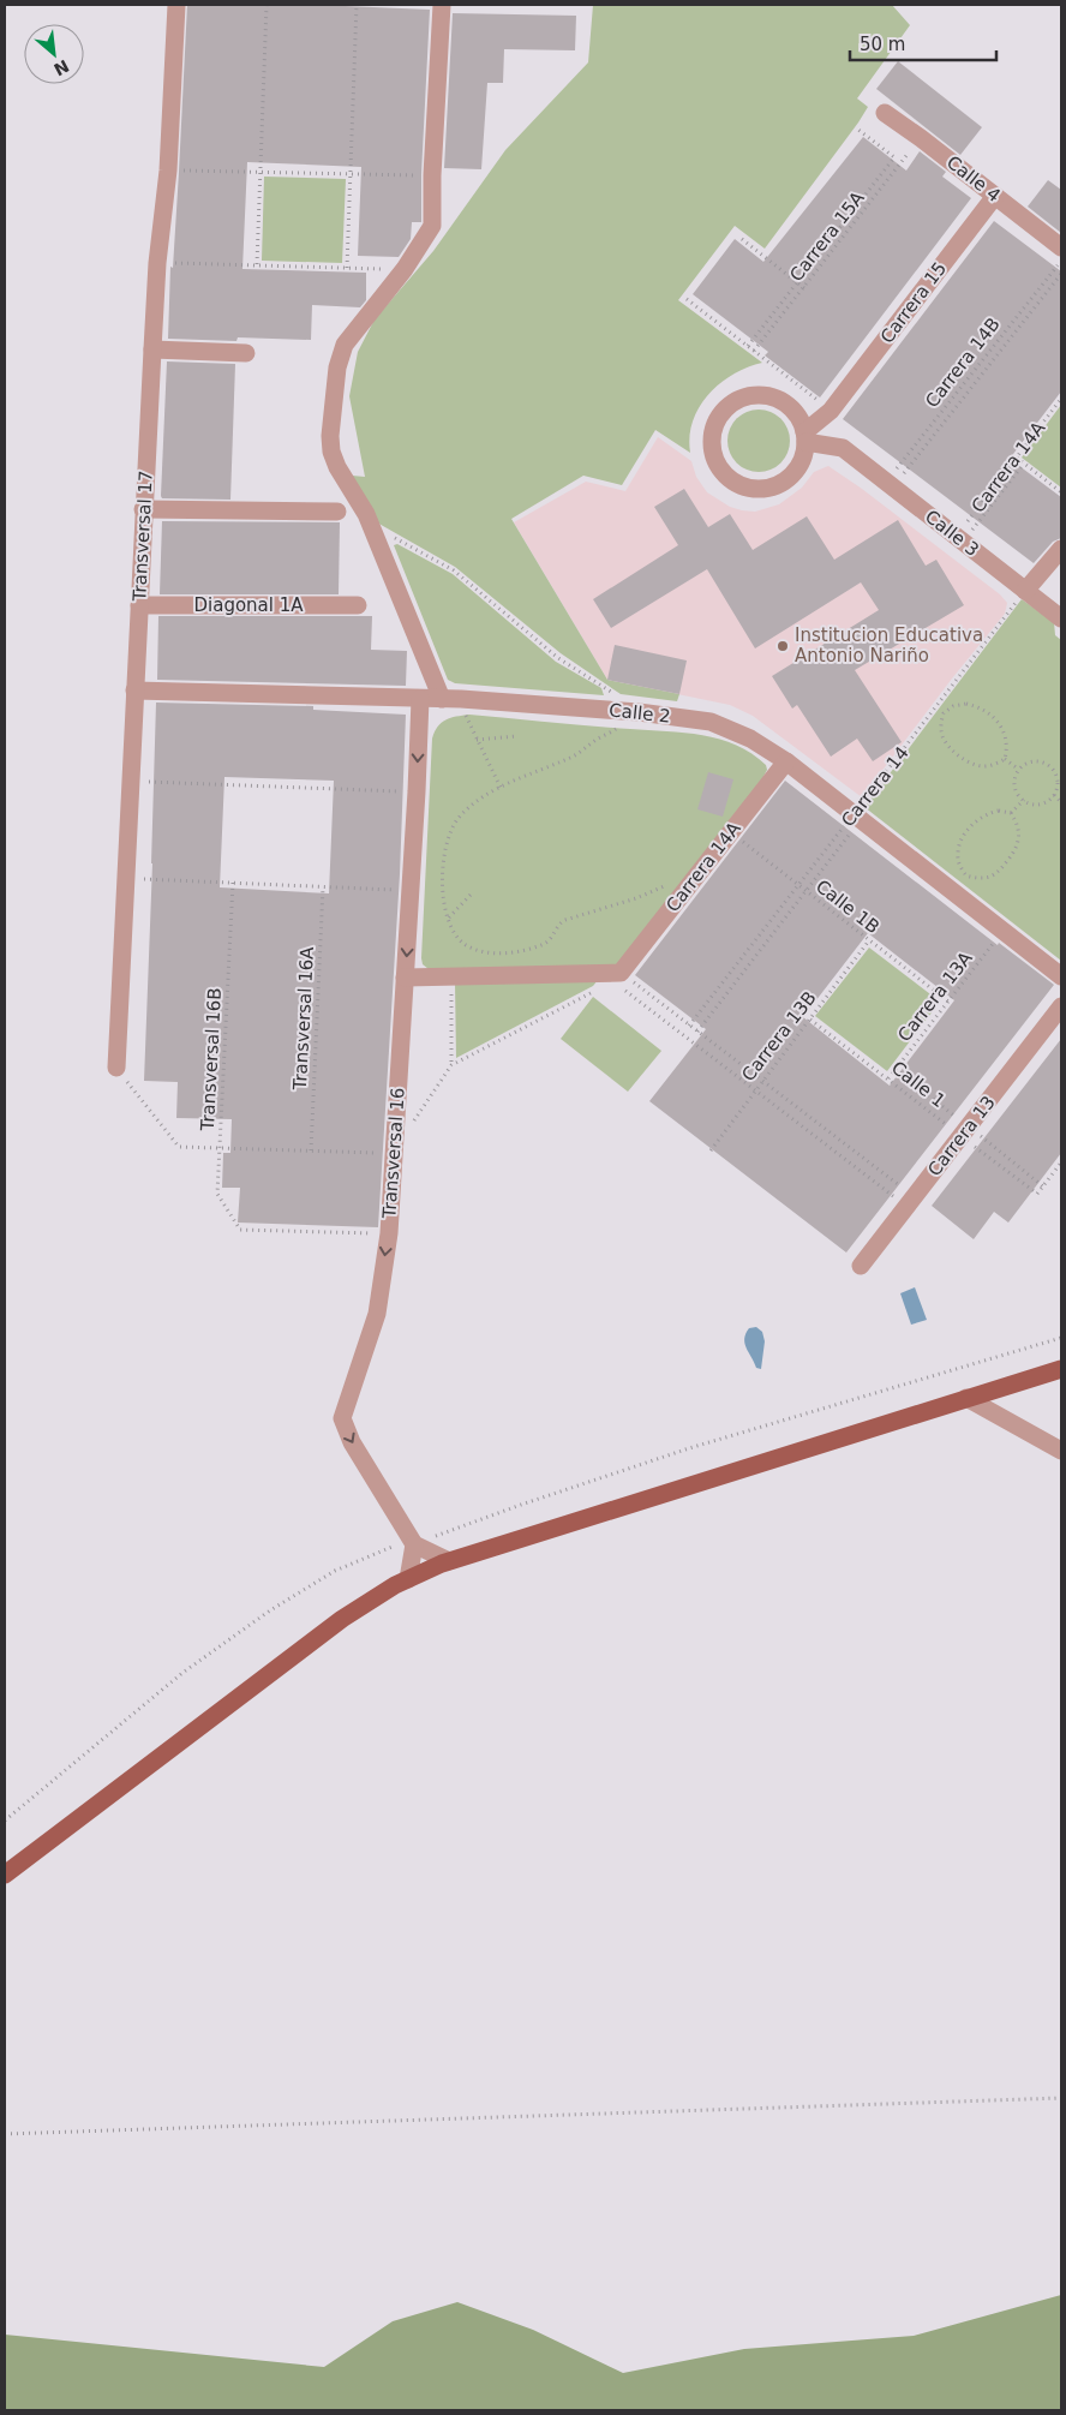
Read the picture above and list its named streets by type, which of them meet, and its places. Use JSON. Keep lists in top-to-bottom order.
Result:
{
  "streets": {
    "street": [
      "Calle 4",
      "Carrera 15",
      "Carrera 14A",
      "Calle 3",
      "Transversal 17",
      "Diagonal 1A",
      "Calle 2",
      "Carrera 13",
      "Transversal 16"
    ],
    "path": [
      "Carrera 15A",
      "Carrera 14B",
      "Carrera 14",
      "Calle 1B",
      "Carrera 13A",
      "Transversal 16A",
      "Carrera 13B",
      "Transversal 16B",
      "Calle 1"
    ]
  },
  "crossings": [
    ["Calle 4", "Carrera 15A"],
    ["Calle 4", "Carrera 15"],
    ["Carrera 15", "Calle 3"],
    ["Carrera 14B", "Calle 3"],
    ["Carrera 14A", "Calle 3"],
    ["Carrera 14A", "Calle 2"],
    ["Carrera 14A", "Calle 1B"],
    ["Calle 3", "Carrera 14"],
    ["Transversal 17", "Diagonal 1A"],
    ["Transversal 17", "Calle 2"],
    ["Calle 2", "Carrera 14"],
    ["Calle 2", "Carrera 13A"],
    ["Calle 2", "Transversal 16"],
    ["Carrera 14", "Calle 1B"],
    ["Calle 1B", "Carrera 13A"],
    ["Calle 1B", "Carrera 13B"],
    ["Carrera 13A", "Calle 1"],
    ["Carrera 13B", "Calle 1"],
    ["Transversal 16B", "Transversal 16"],
    ["Calle 1", "Carrera 13"]
  ],
  "one_way": ["Transversal 16"],
  "places": ["Institucion Educativa Antonio Nariño"],
  "scale_bar": "50 m",
  "north": "bottom right"
}
